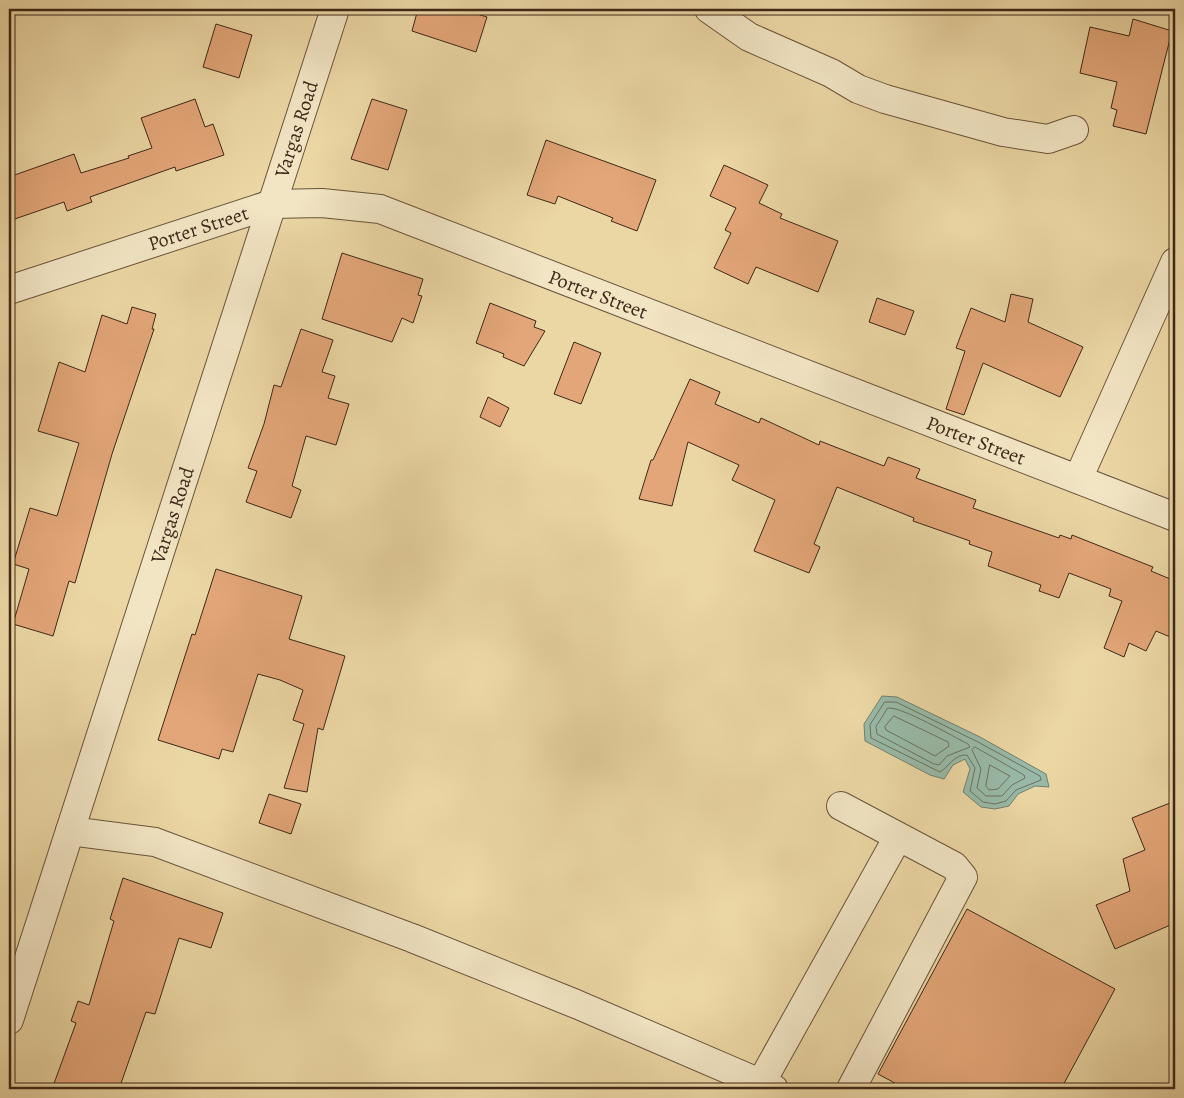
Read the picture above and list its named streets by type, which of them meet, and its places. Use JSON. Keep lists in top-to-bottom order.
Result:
{
  "streets": {
    "street": ["Vargas Road", "Porter Street"]
  },
  "crossings": [
    ["Vargas Road", "Porter Street"]
  ]
}
